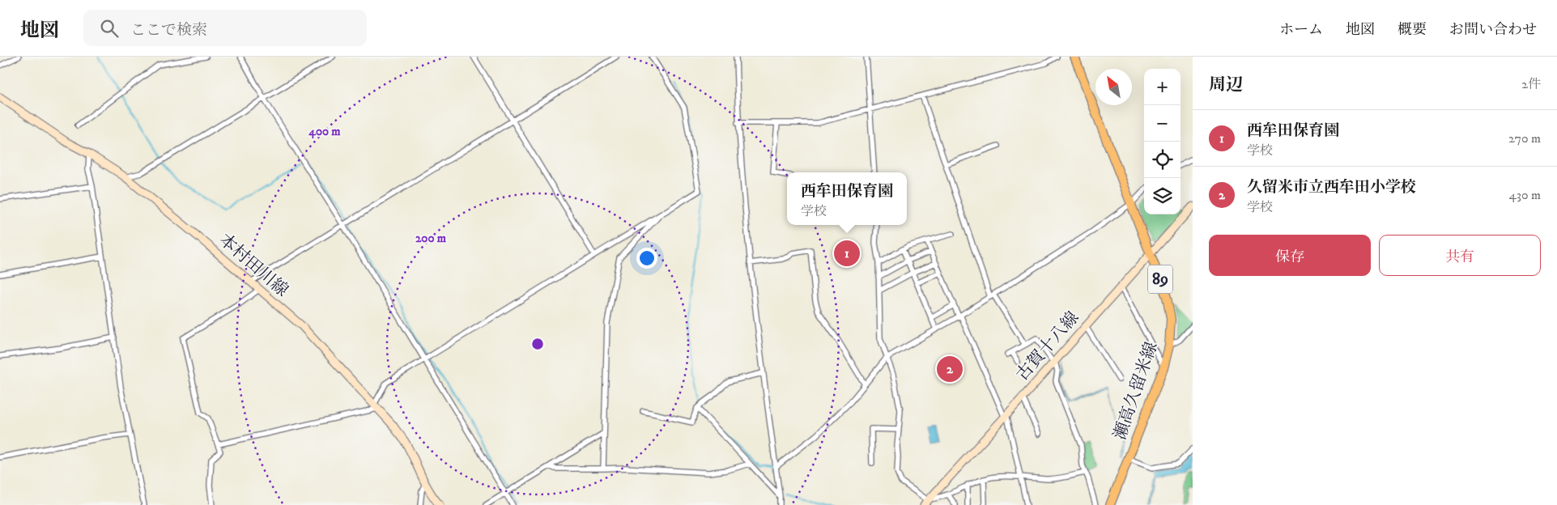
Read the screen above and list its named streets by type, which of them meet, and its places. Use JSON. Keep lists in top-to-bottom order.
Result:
{
  "streets": {
    "main road": [
      "本村田川線",
      "89",
      "古賀十八線",
      "瀬高久留米線"
    ]
  },
  "crossings": [
    ["古賀十八線", "瀬高久留米線"]
  ],
  "north": "top left",
  "page": {
    "header": "地図",
    "search": "ここで検索",
    "nav": [
      "ホーム",
      "地図",
      "概要",
      "お問い合わせ"
    ],
    "heading": ["周辺", "2件"],
    "map_buttons": ["+", "−"],
    "list": [
      {
        "mark": "1",
        "name": "西牟田保育園",
        "note": "学校",
        "value": "270 m"
      },
      {
        "mark": "2",
        "name": "久留米市立西牟田小学校",
        "note": "学校",
        "value": "430 m"
      }
    ],
    "popup": ["西牟田保育園", "学校"],
    "buttons": ["保存", "共有"],
    "pins": ["1", "2"]
  },
  "rings": ["400 m", "200 m"]
}
